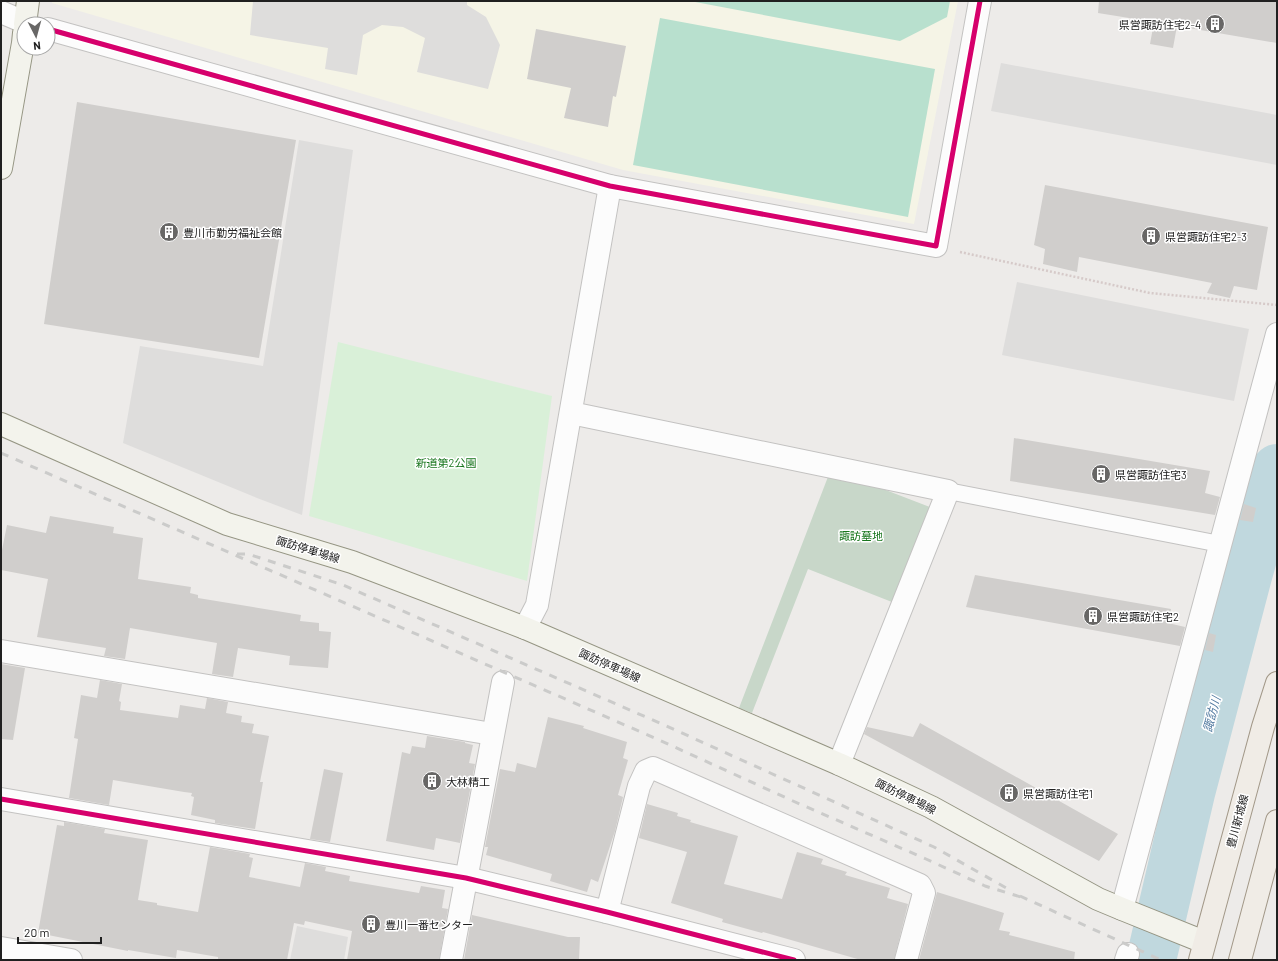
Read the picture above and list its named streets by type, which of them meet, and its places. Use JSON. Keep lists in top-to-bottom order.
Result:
{
  "streets": {
    "main road": ["諏訪停車場線", "豊川新城線"]
  },
  "crossings": [
    ["諏訪停車場線", "豊川新城線"]
  ],
  "water": ["諏訪川"],
  "parks": ["新道第2公園", "諏訪墓地"],
  "places": {
    "building": [
      "県営諏訪住宅2-4",
      "豊川市勤労福祉会館",
      "県営諏訪住宅2-3",
      "県営諏訪住宅3",
      "県営諏訪住宅2",
      "大林精工",
      "県営諏訪住宅1",
      "豊川一番センター"
    ]
  },
  "scale_bar": "20 m",
  "north": "bottom"
}
